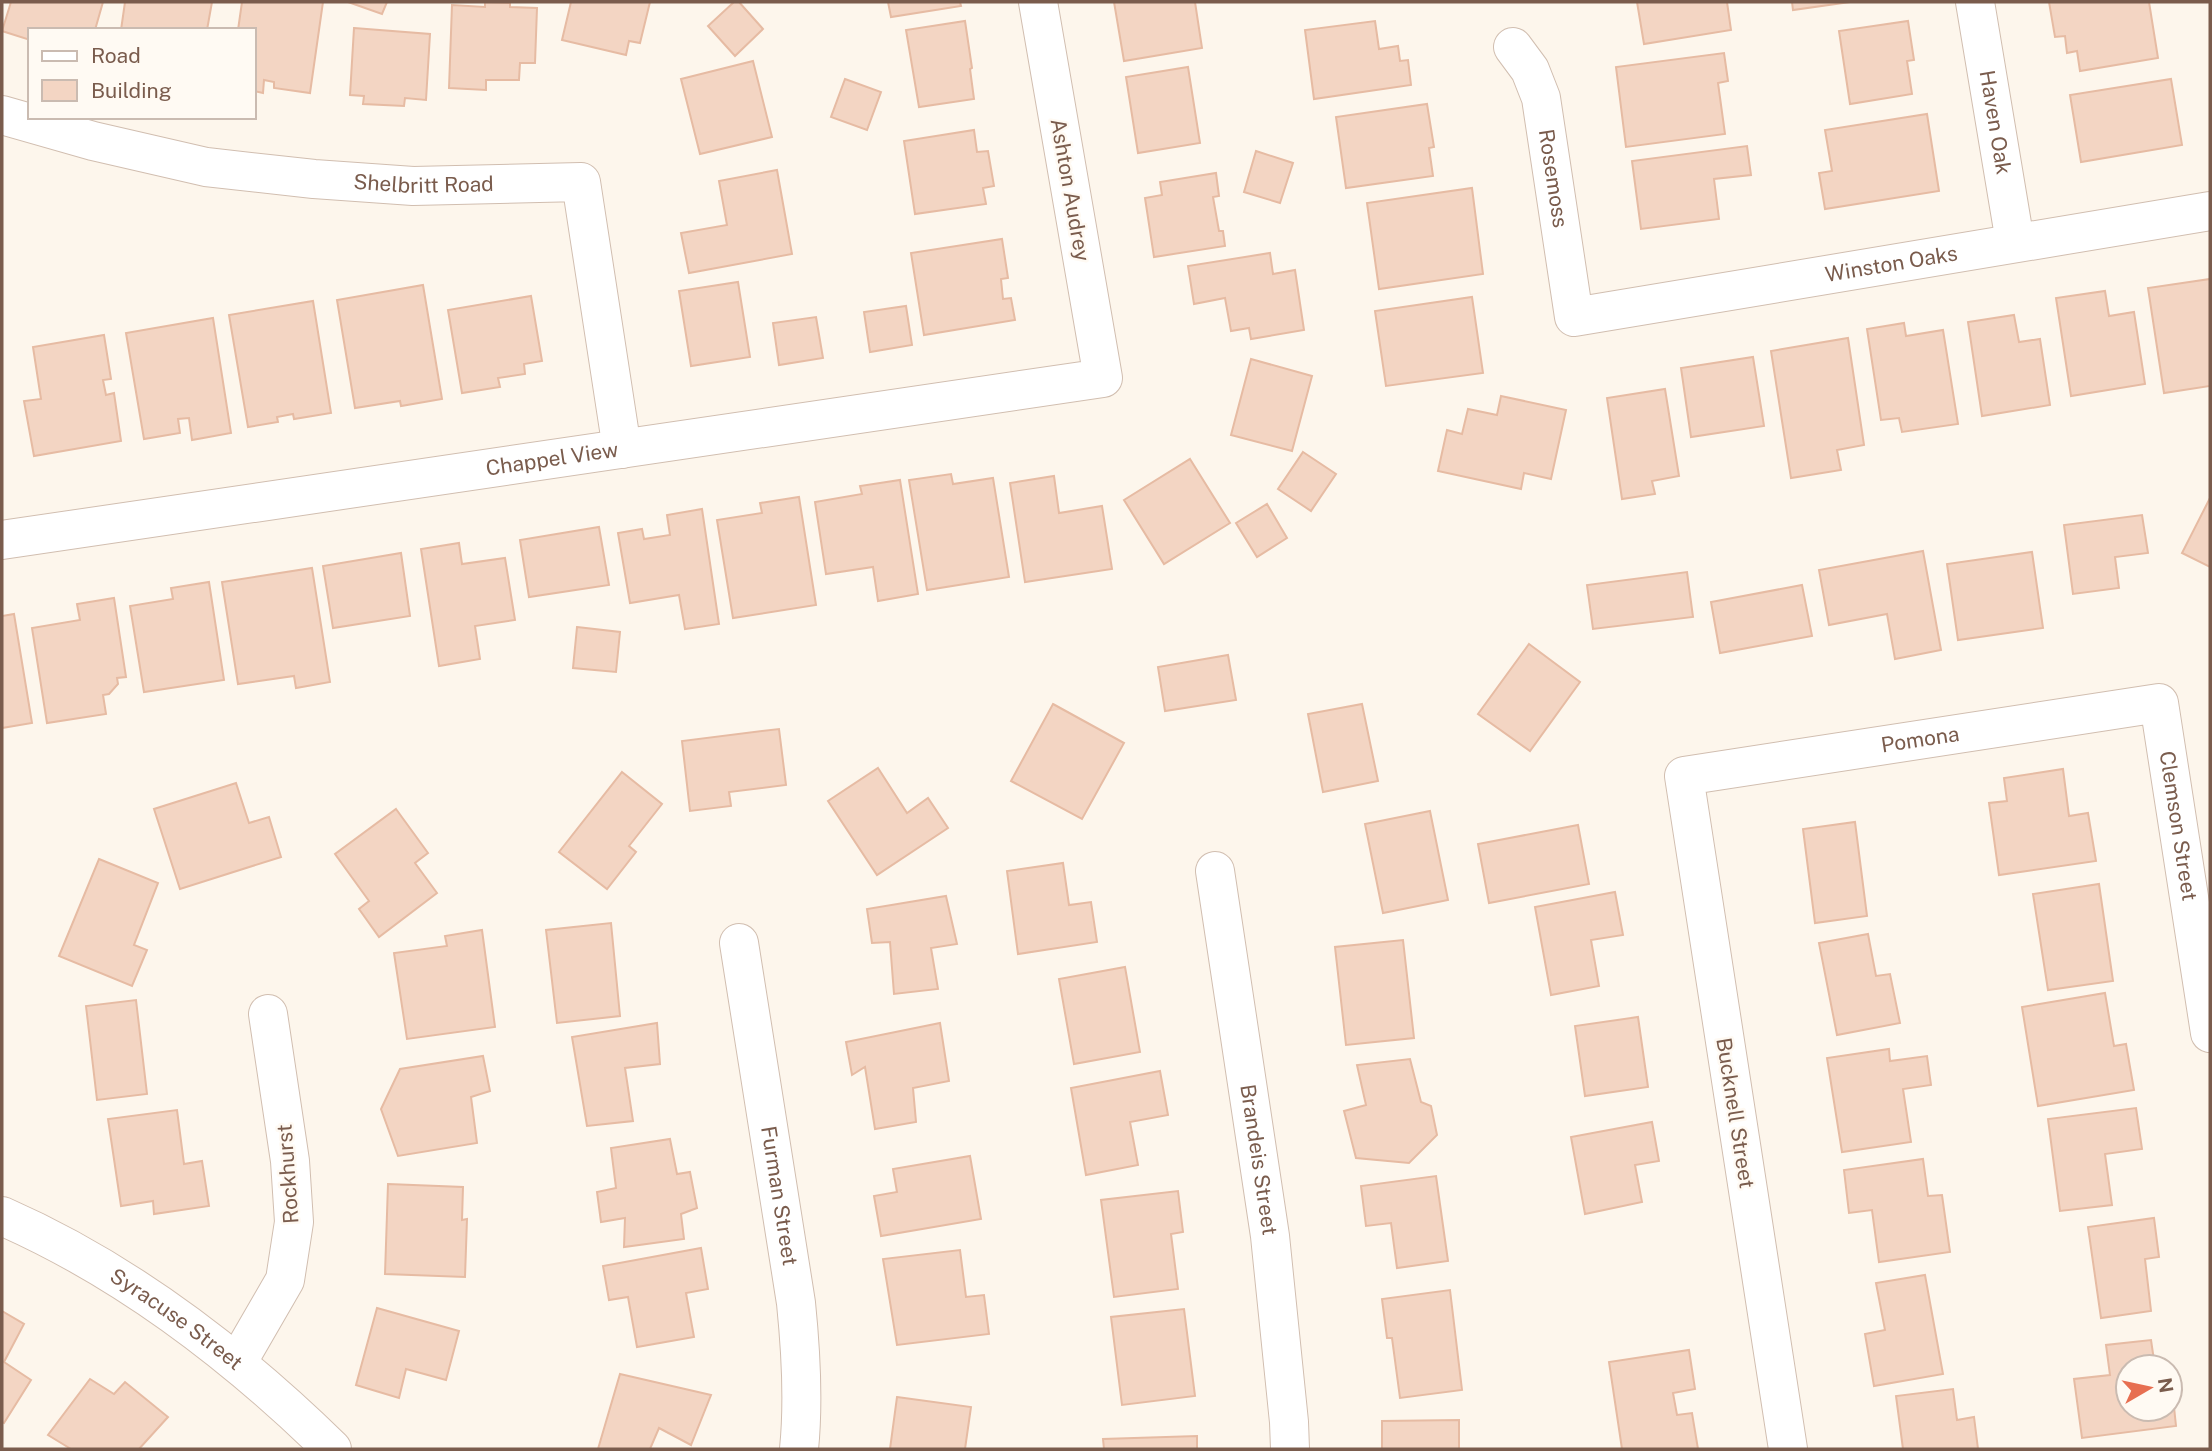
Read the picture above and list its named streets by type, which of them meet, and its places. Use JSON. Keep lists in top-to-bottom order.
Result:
{
  "streets": {
    "street": [
      "Haven Oak",
      "Rosemoss",
      "Shelbritt Road",
      "Ashton Audrey",
      "Winston Oaks",
      "Chappel View",
      "Pomona",
      "Clemson Street",
      "Bucknell Street",
      "Brandeis Street",
      "Rockhurst",
      "Furman Street",
      "Syracuse Street"
    ]
  },
  "crossings": [
    ["Haven Oak", "Winston Oaks"],
    ["Rosemoss", "Winston Oaks"],
    ["Shelbritt Road", "Chappel View"],
    ["Ashton Audrey", "Chappel View"],
    ["Pomona", "Clemson Street"],
    ["Pomona", "Bucknell Street"],
    ["Rockhurst", "Syracuse Street"]
  ],
  "legend": ["Road", "Building"],
  "north": "right"
}
